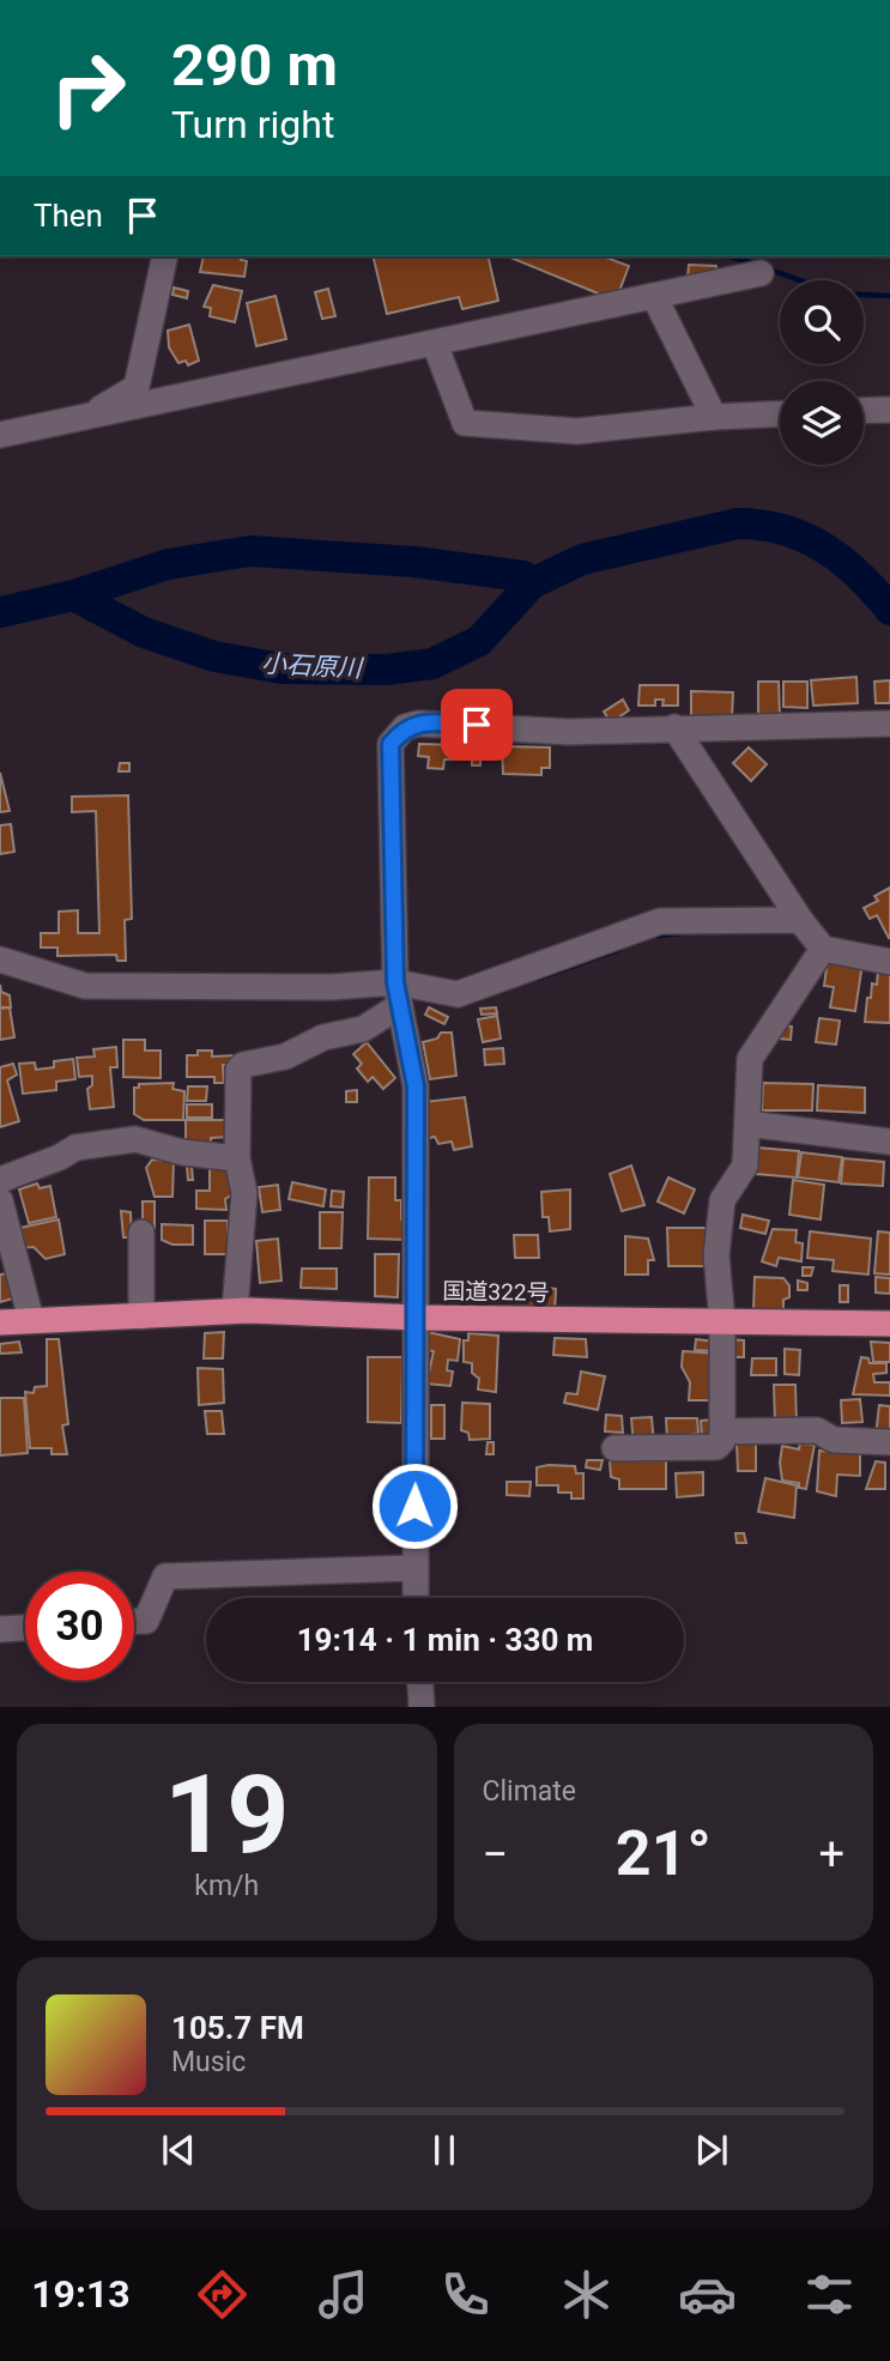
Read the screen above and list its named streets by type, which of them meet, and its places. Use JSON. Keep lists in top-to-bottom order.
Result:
{
  "streets": {
    "highway": ["国道322号"]
  },
  "water": ["小石原川"],
  "page": {
    "turn": ["290 m", "Turn right"],
    "then": "Then",
    "limit": "30",
    "trip": "19:14 · 1 min · 330 m",
    "tile": [
      ["19", "km/h"],
      "Climate"
    ],
    "heat": ["−", "21°", "+"],
    "song": ["105.7 FM", "Music"],
    "tabs": "19:13"
  }
}
